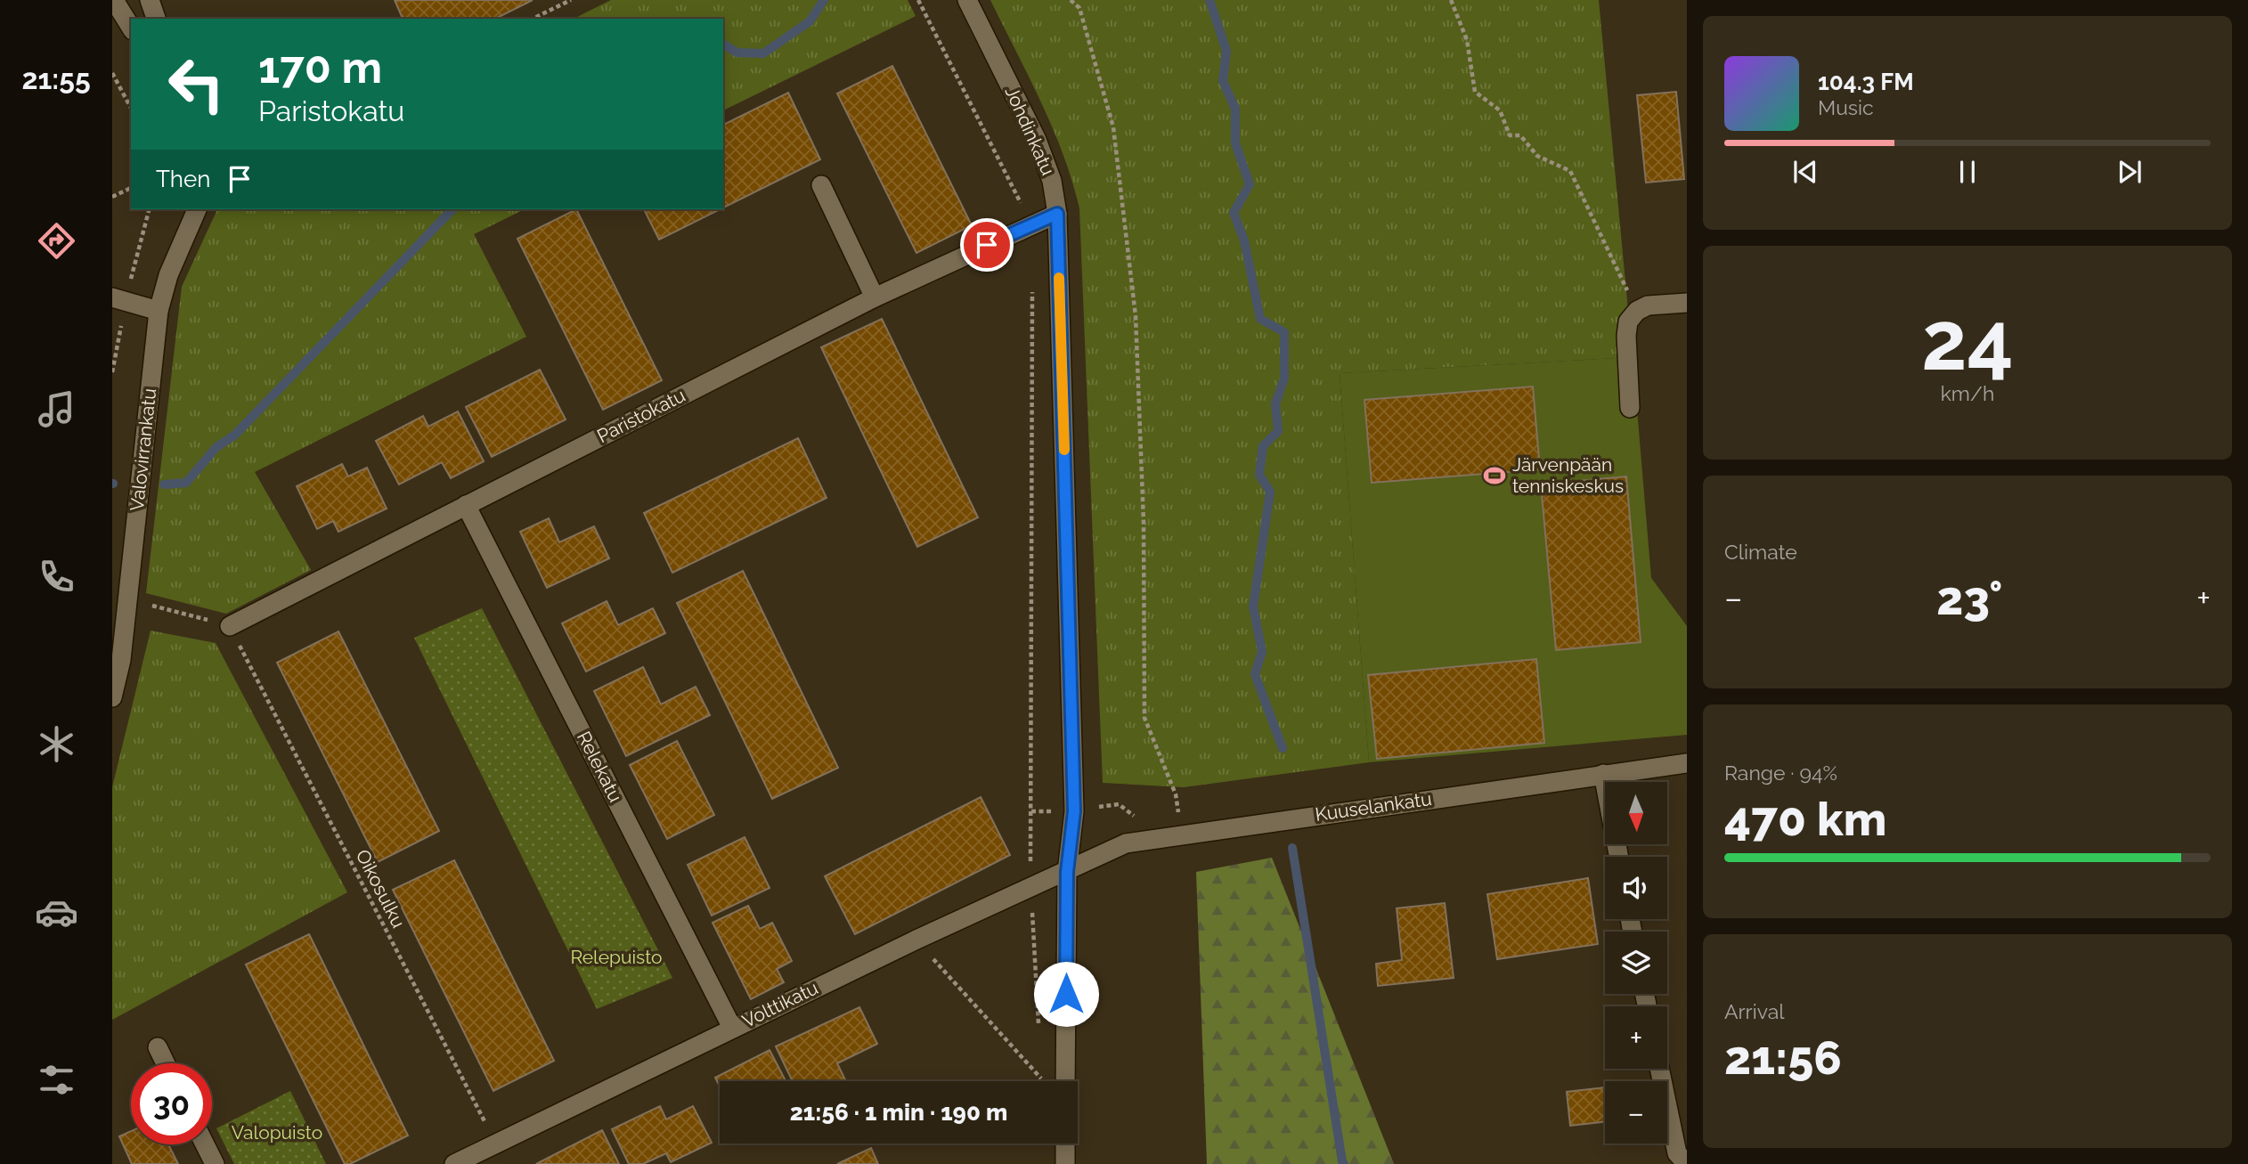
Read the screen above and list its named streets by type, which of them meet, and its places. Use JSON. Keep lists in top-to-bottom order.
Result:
{
  "streets": {
    "street": [
      "Johdinkatu",
      "Paristokatu",
      "Valovirrankatu",
      "Relekatu",
      "Kuuselankatu",
      "Volttikatu"
    ],
    "path": ["Oikosulku"]
  },
  "crossings": [
    ["Johdinkatu", "Paristokatu"],
    ["Johdinkatu", "Kuuselankatu"],
    ["Johdinkatu", "Volttikatu"],
    ["Paristokatu", "Relekatu"],
    ["Paristokatu", "Oikosulku"],
    ["Relekatu", "Volttikatu"],
    ["Kuuselankatu", "Volttikatu"],
    ["Oikosulku", "Volttikatu"]
  ],
  "parks": ["Relepuisto", "Valopuisto"],
  "places": {
    "sports": ["Järvenpään tenniskeskus"]
  },
  "north": "bottom",
  "page": {
    "tabs": "21:55",
    "turn": ["170 m", "Paristokatu"],
    "song": ["104.3 FM", "Music"],
    "then": "Then",
    "tile": [
      ["24", "km/h"],
      "Climate",
      ["Range · 94%", "470 km"],
      ["Arrival", "21:56"]
    ],
    "heat": ["−", "23°", "+"],
    "map_buttons": ["+", "−"],
    "limit": "30",
    "trip": "21:56 · 1 min · 190 m"
  }
}
